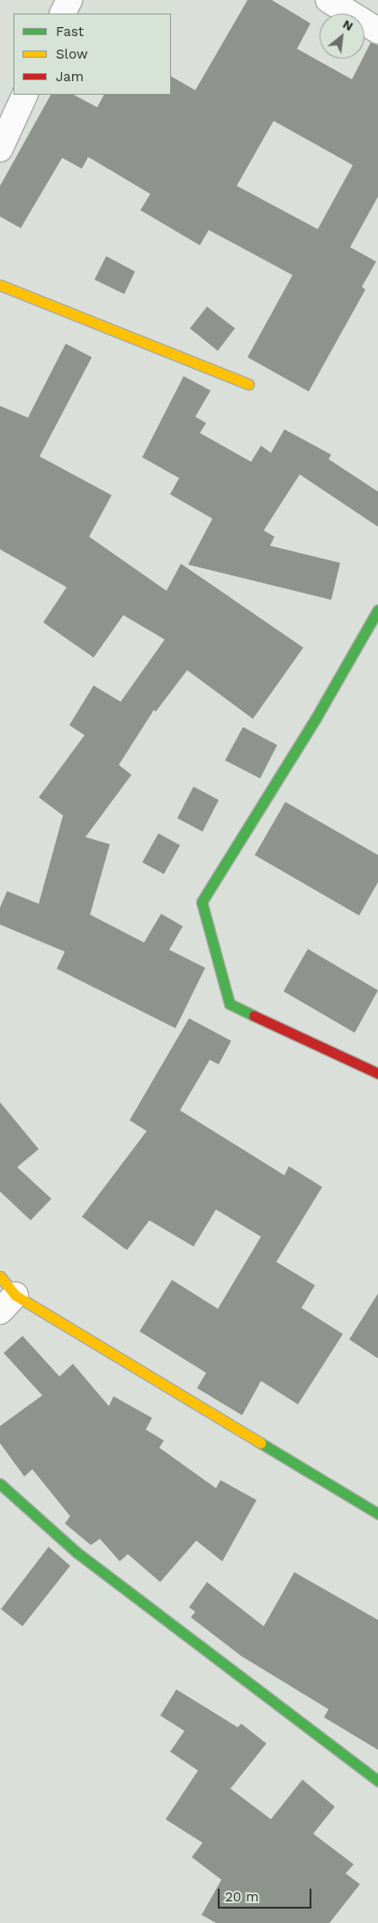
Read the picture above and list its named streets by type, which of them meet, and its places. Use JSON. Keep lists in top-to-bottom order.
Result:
{
  "legend": ["Fast", "Slow", "Jam"],
  "scale_bar": "20 m",
  "north": "top right"
}
